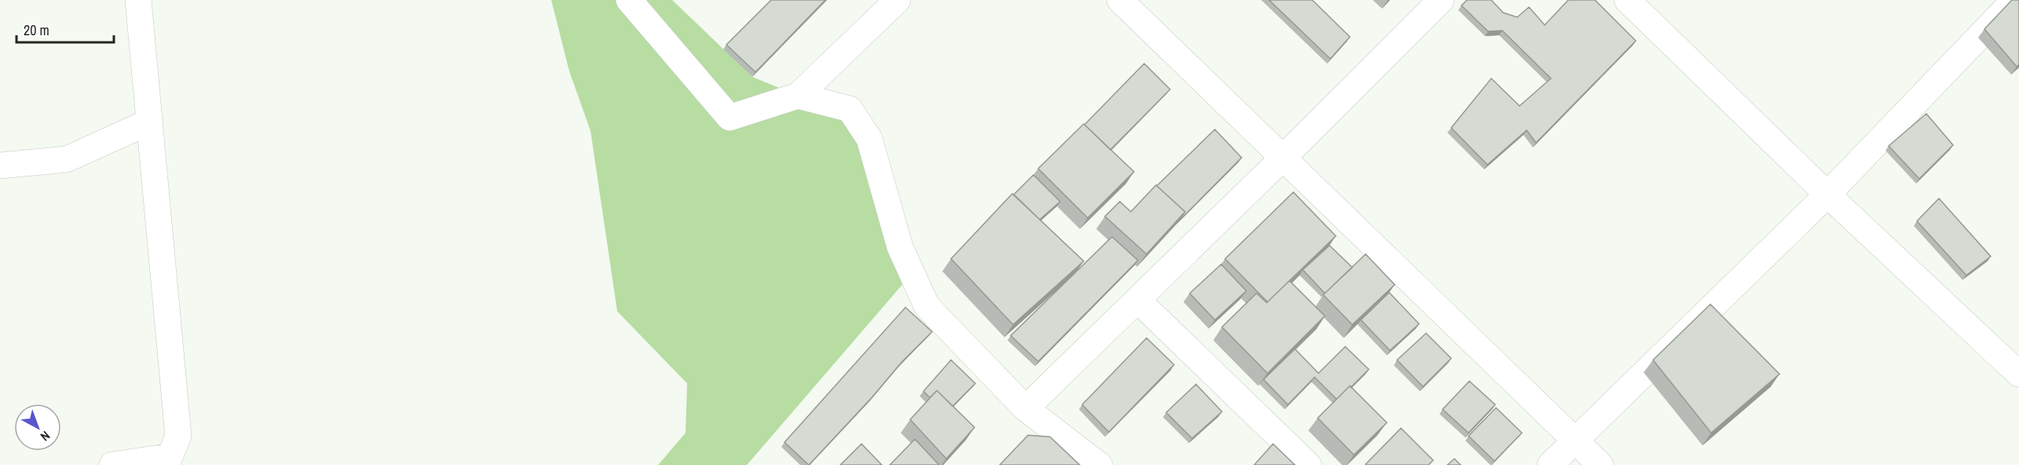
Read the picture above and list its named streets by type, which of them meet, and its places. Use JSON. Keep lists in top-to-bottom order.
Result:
{
  "scale_bar": "20 m",
  "north": "bottom right"
}
